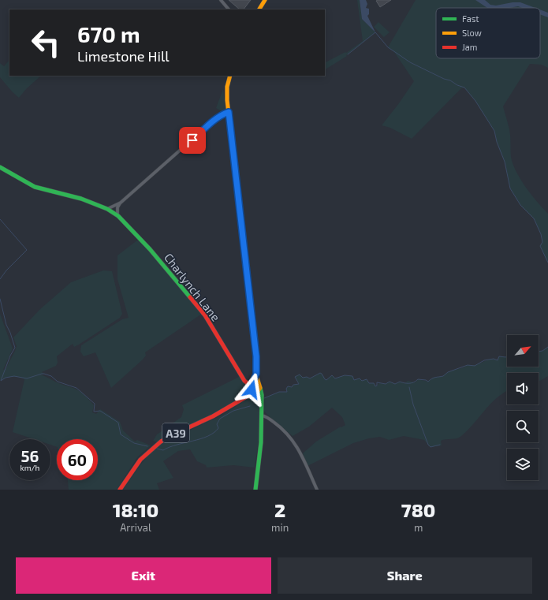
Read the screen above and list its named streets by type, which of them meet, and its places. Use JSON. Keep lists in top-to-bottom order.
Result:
{
  "streets": {
    "main road": ["Charlynch Lane", "A39"]
  },
  "crossings": [
    ["Charlynch Lane", "A39"]
  ],
  "legend": ["Fast", "Slow", "Jam"],
  "north": "top right",
  "page": {
    "turn": ["670 m", "Limestone Hill"],
    "speed": "56 km/h",
    "limit": "60",
    "eta": [
      "18:10",
      "Arrival",
      "2",
      "min",
      "780",
      "m"
    ],
    "buttons": ["Exit", "Share"]
  }
}
